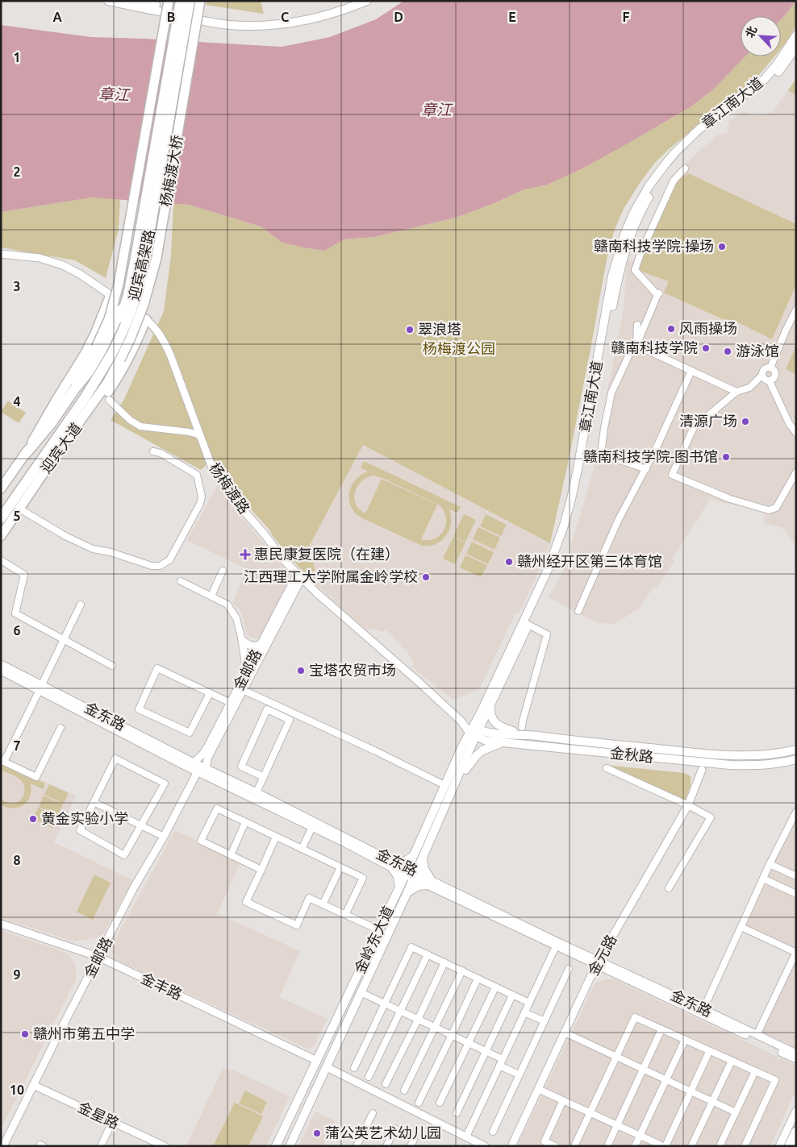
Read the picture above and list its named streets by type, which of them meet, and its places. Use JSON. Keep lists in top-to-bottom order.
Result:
{
  "streets": {
    "highway": ["迎宾高架路"],
    "main road": [
      "章江南大道",
      "杨梅渡大桥",
      "迎宾大道",
      "金秋路",
      "金岭东大道"
    ],
    "street": [
      "杨梅渡路",
      "金邮路",
      "金东路",
      "金元路",
      "金丰路",
      "金星路"
    ]
  },
  "crossings": [
    ["章江南大道", "杨梅渡路"],
    ["章江南大道", "金秋路"],
    ["章江南大道", "金岭东大道"],
    ["杨梅渡大桥", "迎宾大道"],
    ["迎宾大道", "杨梅渡路"],
    ["杨梅渡路", "金邮路"],
    ["杨梅渡路", "金秋路"],
    ["杨梅渡路", "金岭东大道"],
    ["金邮路", "金东路"],
    ["金邮路", "金丰路"],
    ["金邮路", "金星路"],
    ["金东路", "金岭东大道"],
    ["金东路", "金元路"],
    ["金秋路", "金岭东大道"],
    ["金岭东大道", "金丰路"]
  ],
  "water": ["章江"],
  "parks": ["杨梅渡公园"],
  "places": {
    "other": [
      "赣南科技学院-操场",
      "风雨操场",
      "翠浪塔",
      "赣南科技学院",
      "游泳馆",
      "清源广场",
      "赣南科技学院-图书馆",
      "赣州经开区第三体育馆",
      "江西理工大学附属金岭学校",
      "宝塔农贸市场",
      "黄金实验小学",
      "赣州市第五中学",
      "蒲公英艺术幼儿园"
    ],
    "health": ["惠民康复医院（在建）"]
  },
  "north": "top left",
  "grid": {
    "columns": [
      "A",
      "B",
      "C",
      "D",
      "E",
      "F"
    ],
    "rows": [
      "1",
      "2",
      "3",
      "4",
      "5",
      "6",
      "7",
      "8",
      "9",
      "10"
    ]
  }
}
